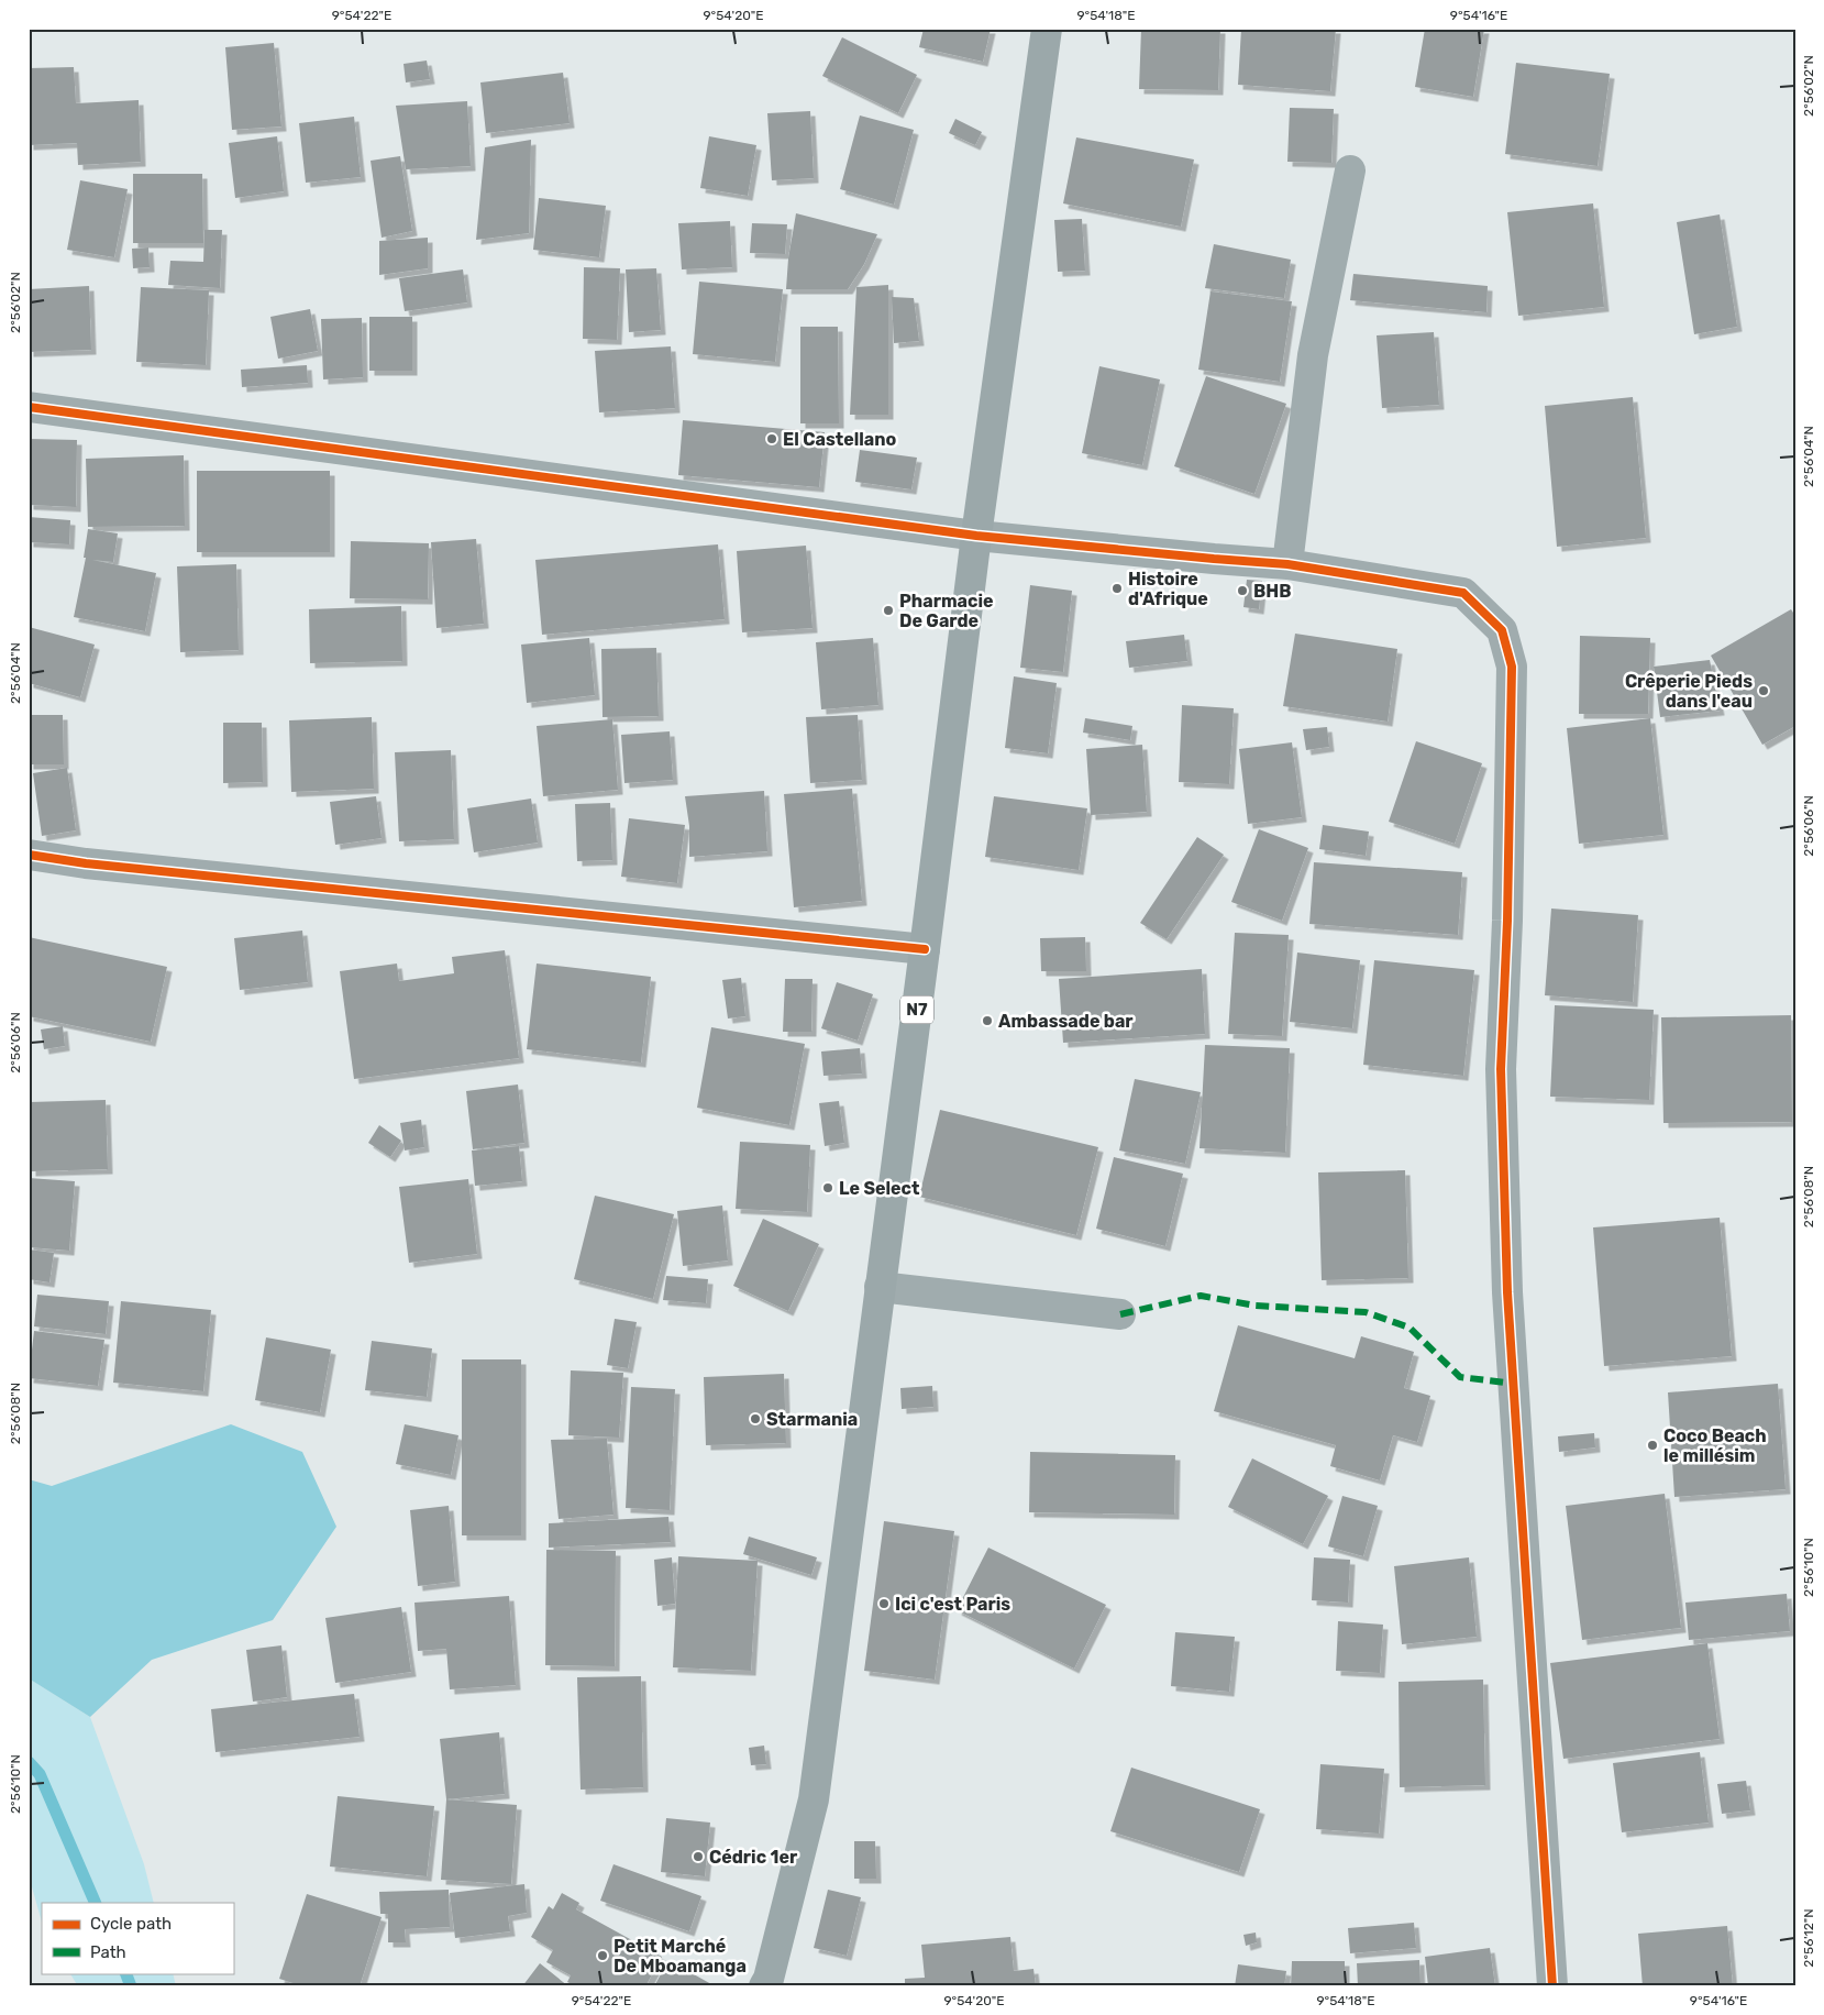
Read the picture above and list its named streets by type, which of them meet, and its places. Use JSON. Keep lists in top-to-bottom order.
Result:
{
  "streets": {
    "highway": ["N7"]
  },
  "places": [
    "El Castellano",
    "Histoire d'Afrique",
    "BHB",
    "Pharmacie De Garde",
    "Crêperie Pieds dans l'eau",
    "Ambassade bar",
    "Le Select",
    "Starmania",
    "Coco Beach le millésim",
    "Ici c'est Paris",
    "Cédric 1er",
    "Petit Marché De Mboamanga"
  ],
  "legend": ["Cycle path", "Path"],
  "coordinates": [
    "9°54'22\"E",
    "9°54'20\"E",
    "9°54'18\"E",
    "9°54'16\"E",
    "2°56'02\"N",
    "2°56'04\"N",
    "2°56'06\"N",
    "2°56'08\"N",
    "2°56'10\"N",
    "2°56'12\"N"
  ]
}
